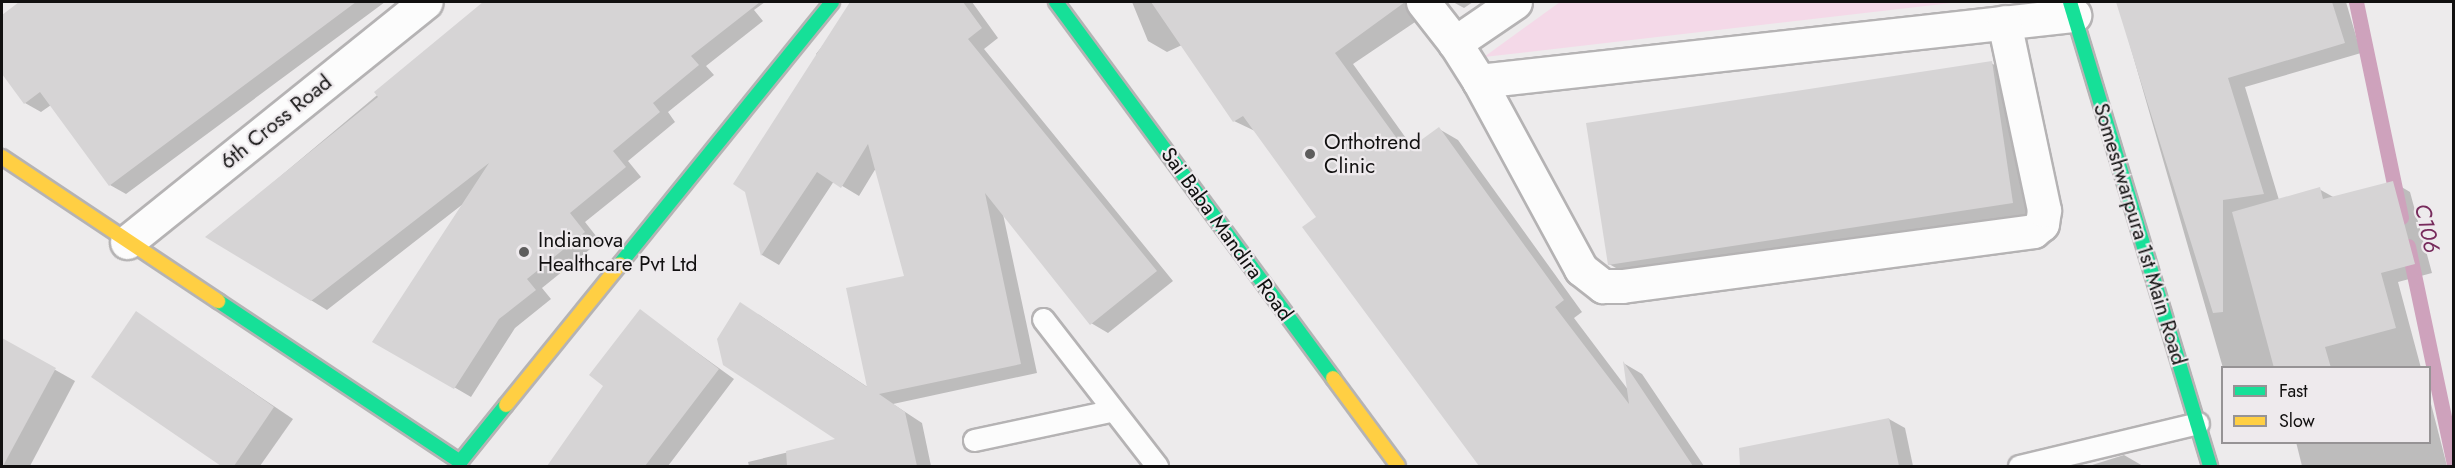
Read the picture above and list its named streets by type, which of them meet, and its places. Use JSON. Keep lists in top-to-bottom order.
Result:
{
  "streets": {
    "street": ["6th Cross Road", "Sai Baba Mandira Road", "Someshwarpura 1st Main Road"]
  },
  "water": ["C106"],
  "places": ["Orthotrend Clinic", "Indianova Healthcare Pvt Ltd"],
  "legend": ["Fast", "Slow"]
}
